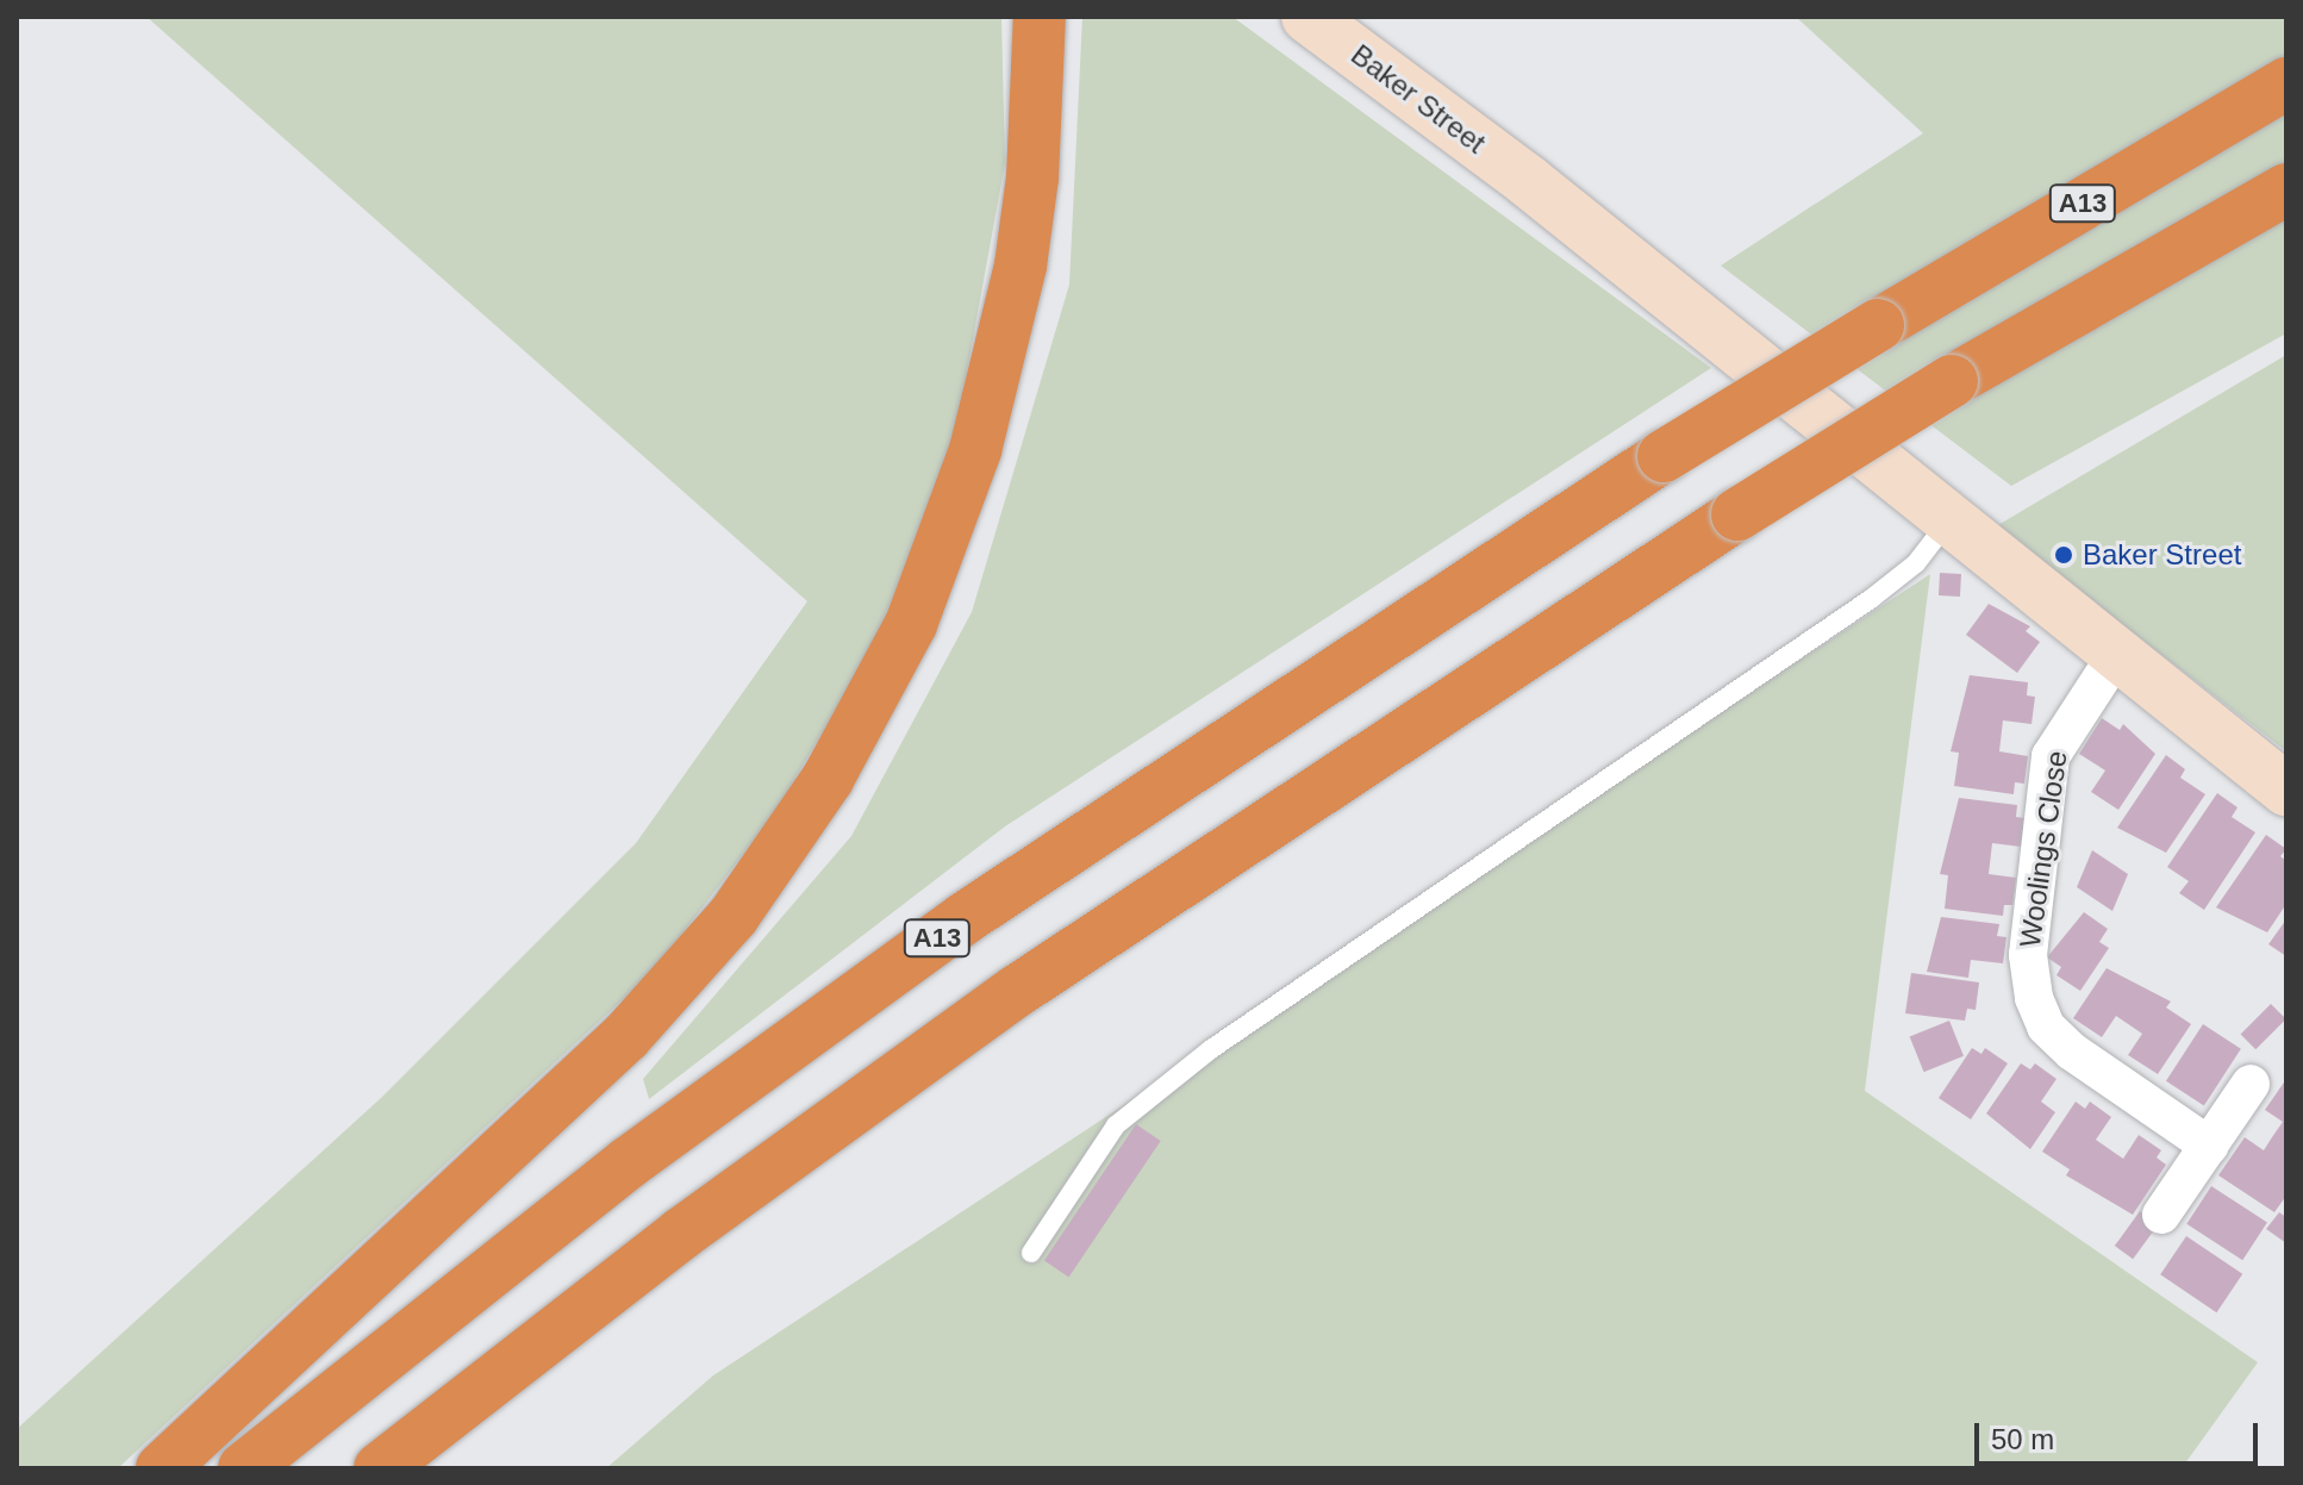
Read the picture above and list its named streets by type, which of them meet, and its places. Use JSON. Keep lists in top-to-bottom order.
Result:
{
  "streets": {
    "highway": ["A13"],
    "main road": ["Baker Street"],
    "street": ["Woolings Close"]
  },
  "crossings": [
    ["Baker Street", "Woolings Close"]
  ],
  "places": ["Baker Street"],
  "scale_bar": "50 m"
}
